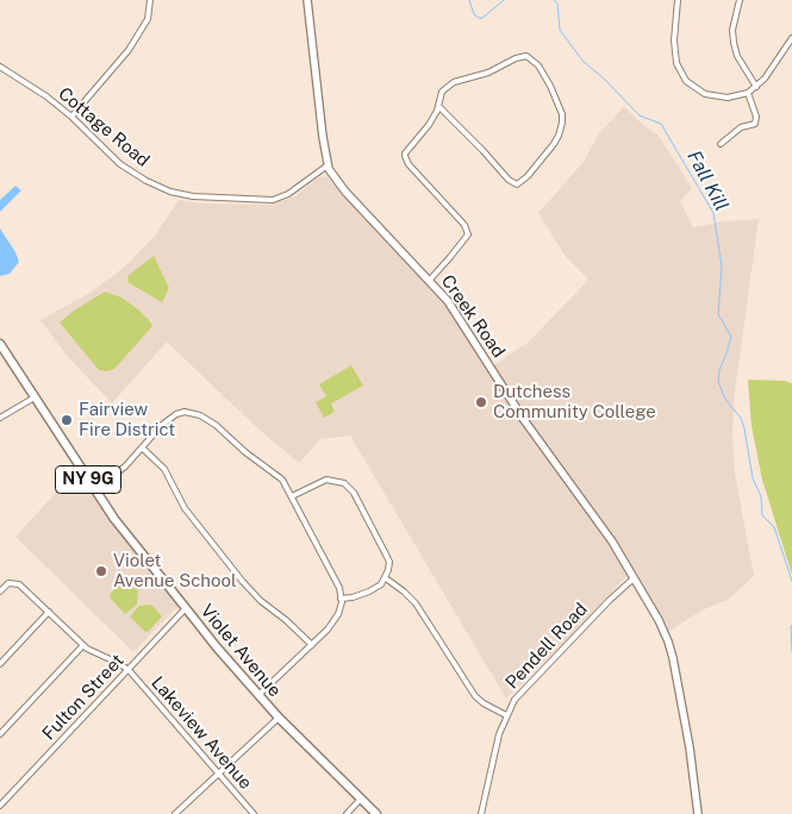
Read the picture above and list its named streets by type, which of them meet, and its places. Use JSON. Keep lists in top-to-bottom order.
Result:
{
  "streets": {
    "main road": ["NY 9G", "Violet Avenue"],
    "street": [
      "Cottage Road",
      "Creek Road",
      "Pendell Road",
      "Fulton Street",
      "Lakeview Avenue"
    ]
  },
  "crossings": [
    ["Cottage Road", "Creek Road"],
    ["Creek Road", "Pendell Road"],
    ["Violet Avenue", "Fulton Street"],
    ["Fulton Street", "Lakeview Avenue"]
  ],
  "water": ["Fall Kill"],
  "places": ["Dutchess Community College", "Fairview Fire District", "Violet Avenue School"]
}
